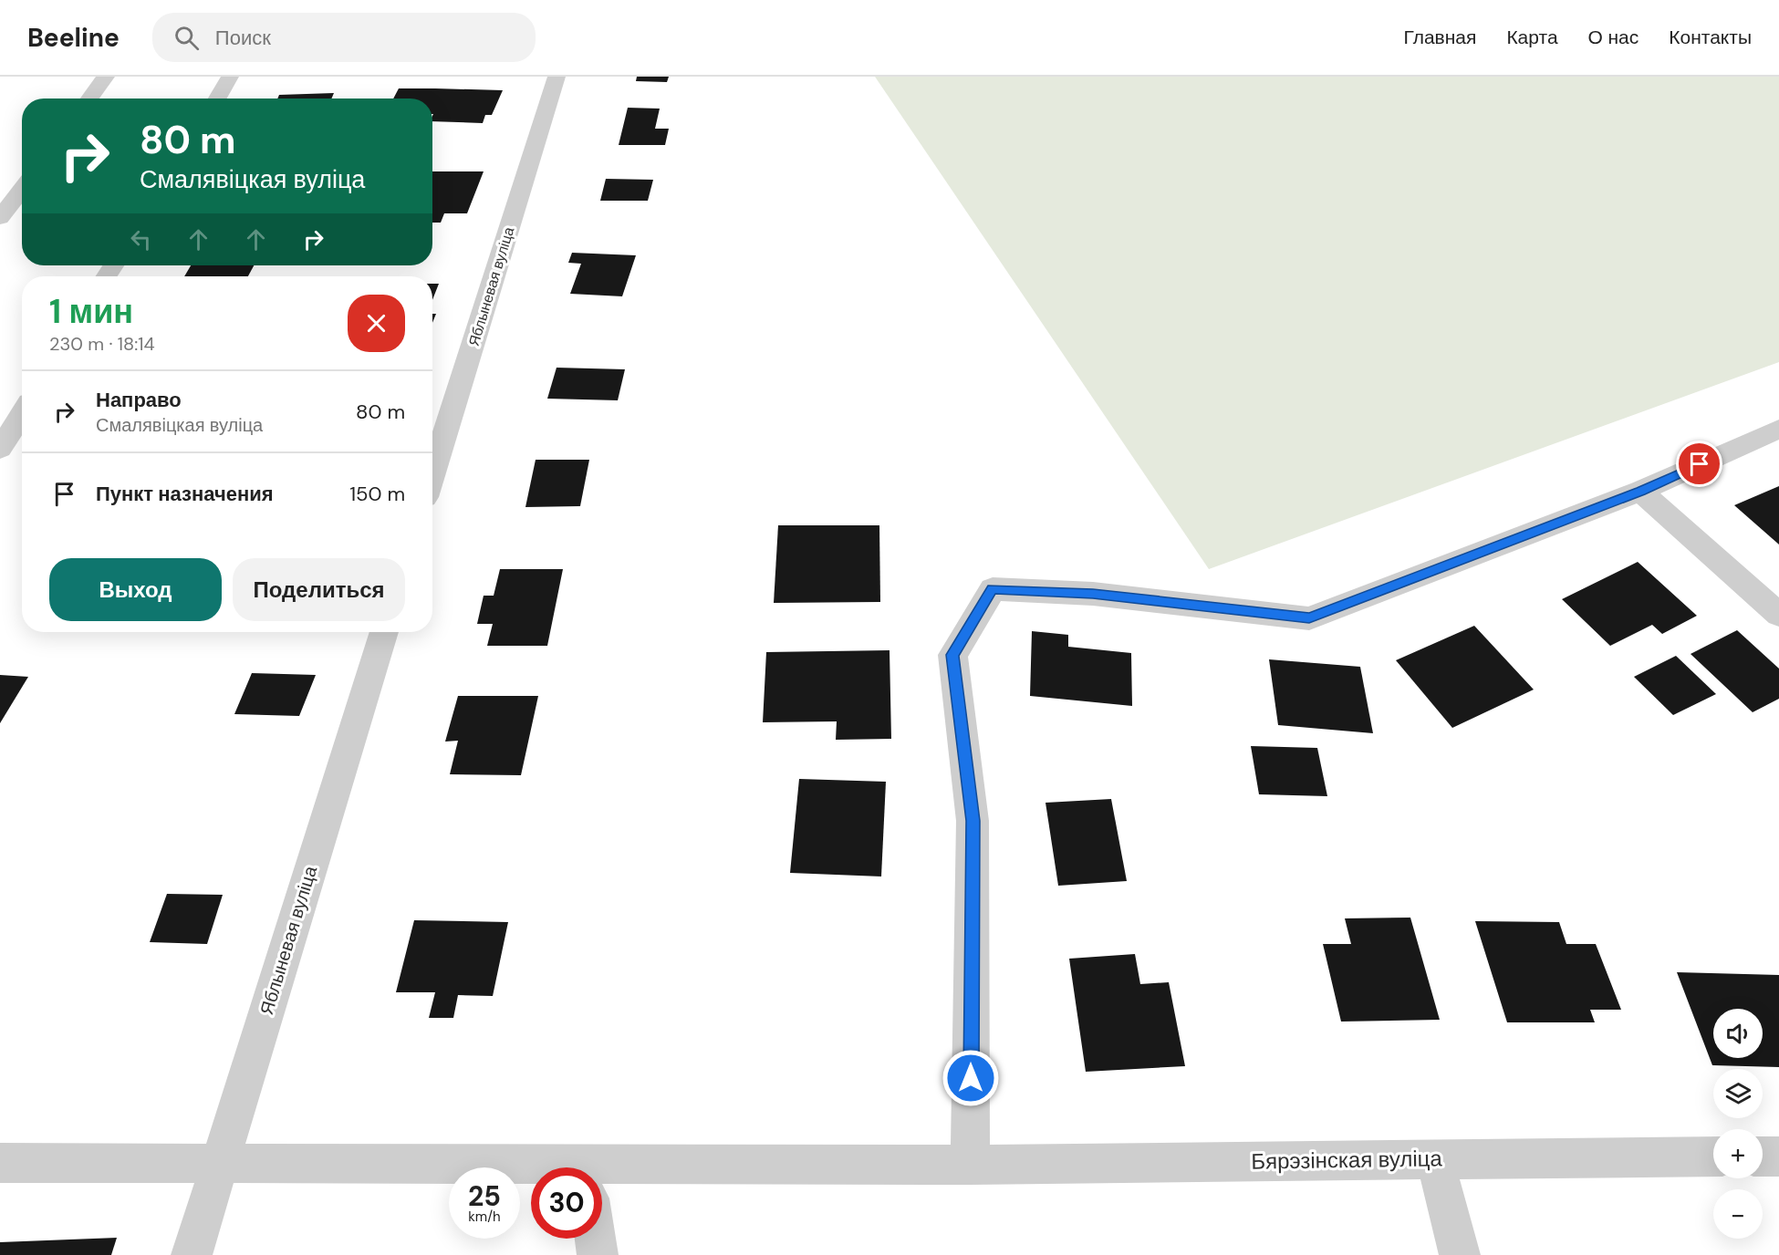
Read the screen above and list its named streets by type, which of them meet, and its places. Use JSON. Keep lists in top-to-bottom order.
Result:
{
  "streets": {
    "street": ["Яблыневая вуліца", "Бярэзінская вуліца"]
  },
  "crossings": [
    ["Яблыневая вуліца", "Бярэзінская вуліца"]
  ],
  "page": {
    "header": "Beeline",
    "search": "Поиск",
    "nav": [
      "Главная",
      "Карта",
      "О нас",
      "Контакты"
    ],
    "turn": ["80 m", "Смалявіцкая вуліца"],
    "heading": ["1 мин", "230 m · 18:14"],
    "list": [
      {
        "name": "Направо",
        "note": "Смалявіцкая вуліца",
        "value": "80 m"
      },
      {
        "name": "Пункт назначения",
        "value": "150 m"
      }
    ],
    "buttons": ["Выход", "Поделиться"],
    "map_buttons": ["+", "−"],
    "speed": "25 km/h",
    "limit": "30"
  }
}
